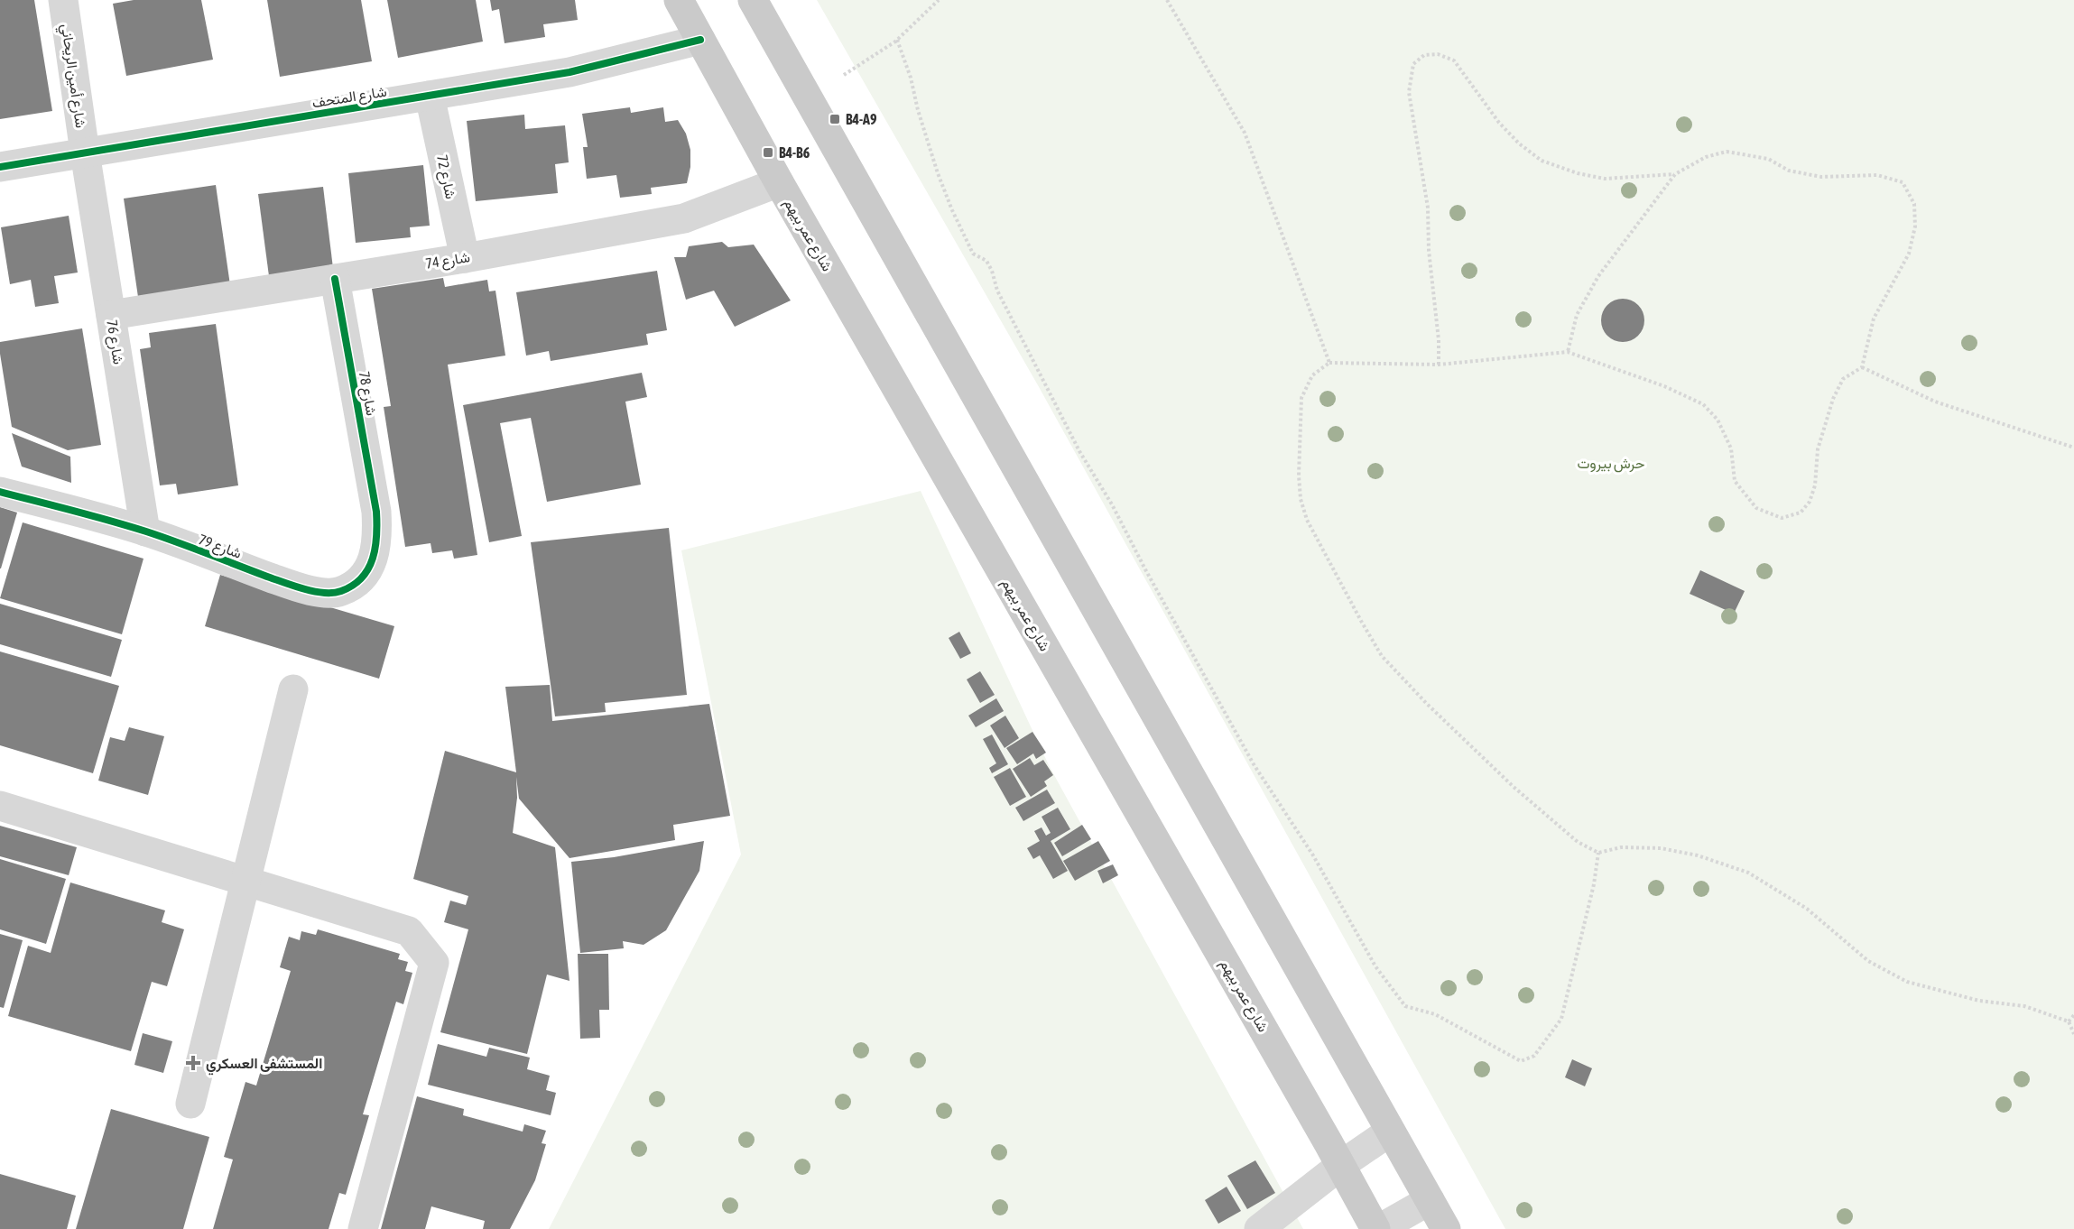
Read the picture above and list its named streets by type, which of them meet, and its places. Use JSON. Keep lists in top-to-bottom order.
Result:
{
  "streets": {
    "main road": ["شارع عمر بيهم"],
    "street": [
      "شارع أمين الريحاني",
      "شارع المتحف",
      "شارع 72",
      "شارع 74",
      "شارع 76",
      "شارع 78",
      "شارع 79"
    ]
  },
  "crossings": [
    ["شارع أمين الريحاني", "شارع المتحف"],
    ["شارع أمين الريحاني", "شارع 76"],
    ["شارع المتحف", "شارع 72"],
    ["شارع المتحف", "شارع عمر بيهم"],
    ["شارع المتحف", "شارع 76"],
    ["شارع 72", "شارع 74"],
    ["شارع عمر بيهم", "شارع 74"],
    ["شارع 74", "شارع 76"],
    ["شارع 74", "شارع 78"],
    ["شارع 76", "شارع 79"],
    ["شارع 78", "شارع 79"]
  ],
  "parks": ["حرش بيروت"],
  "places": {
    "transit": ["B4-A9", "B4-B6"],
    "health": ["المستشفى العسكري"]
  }
}
